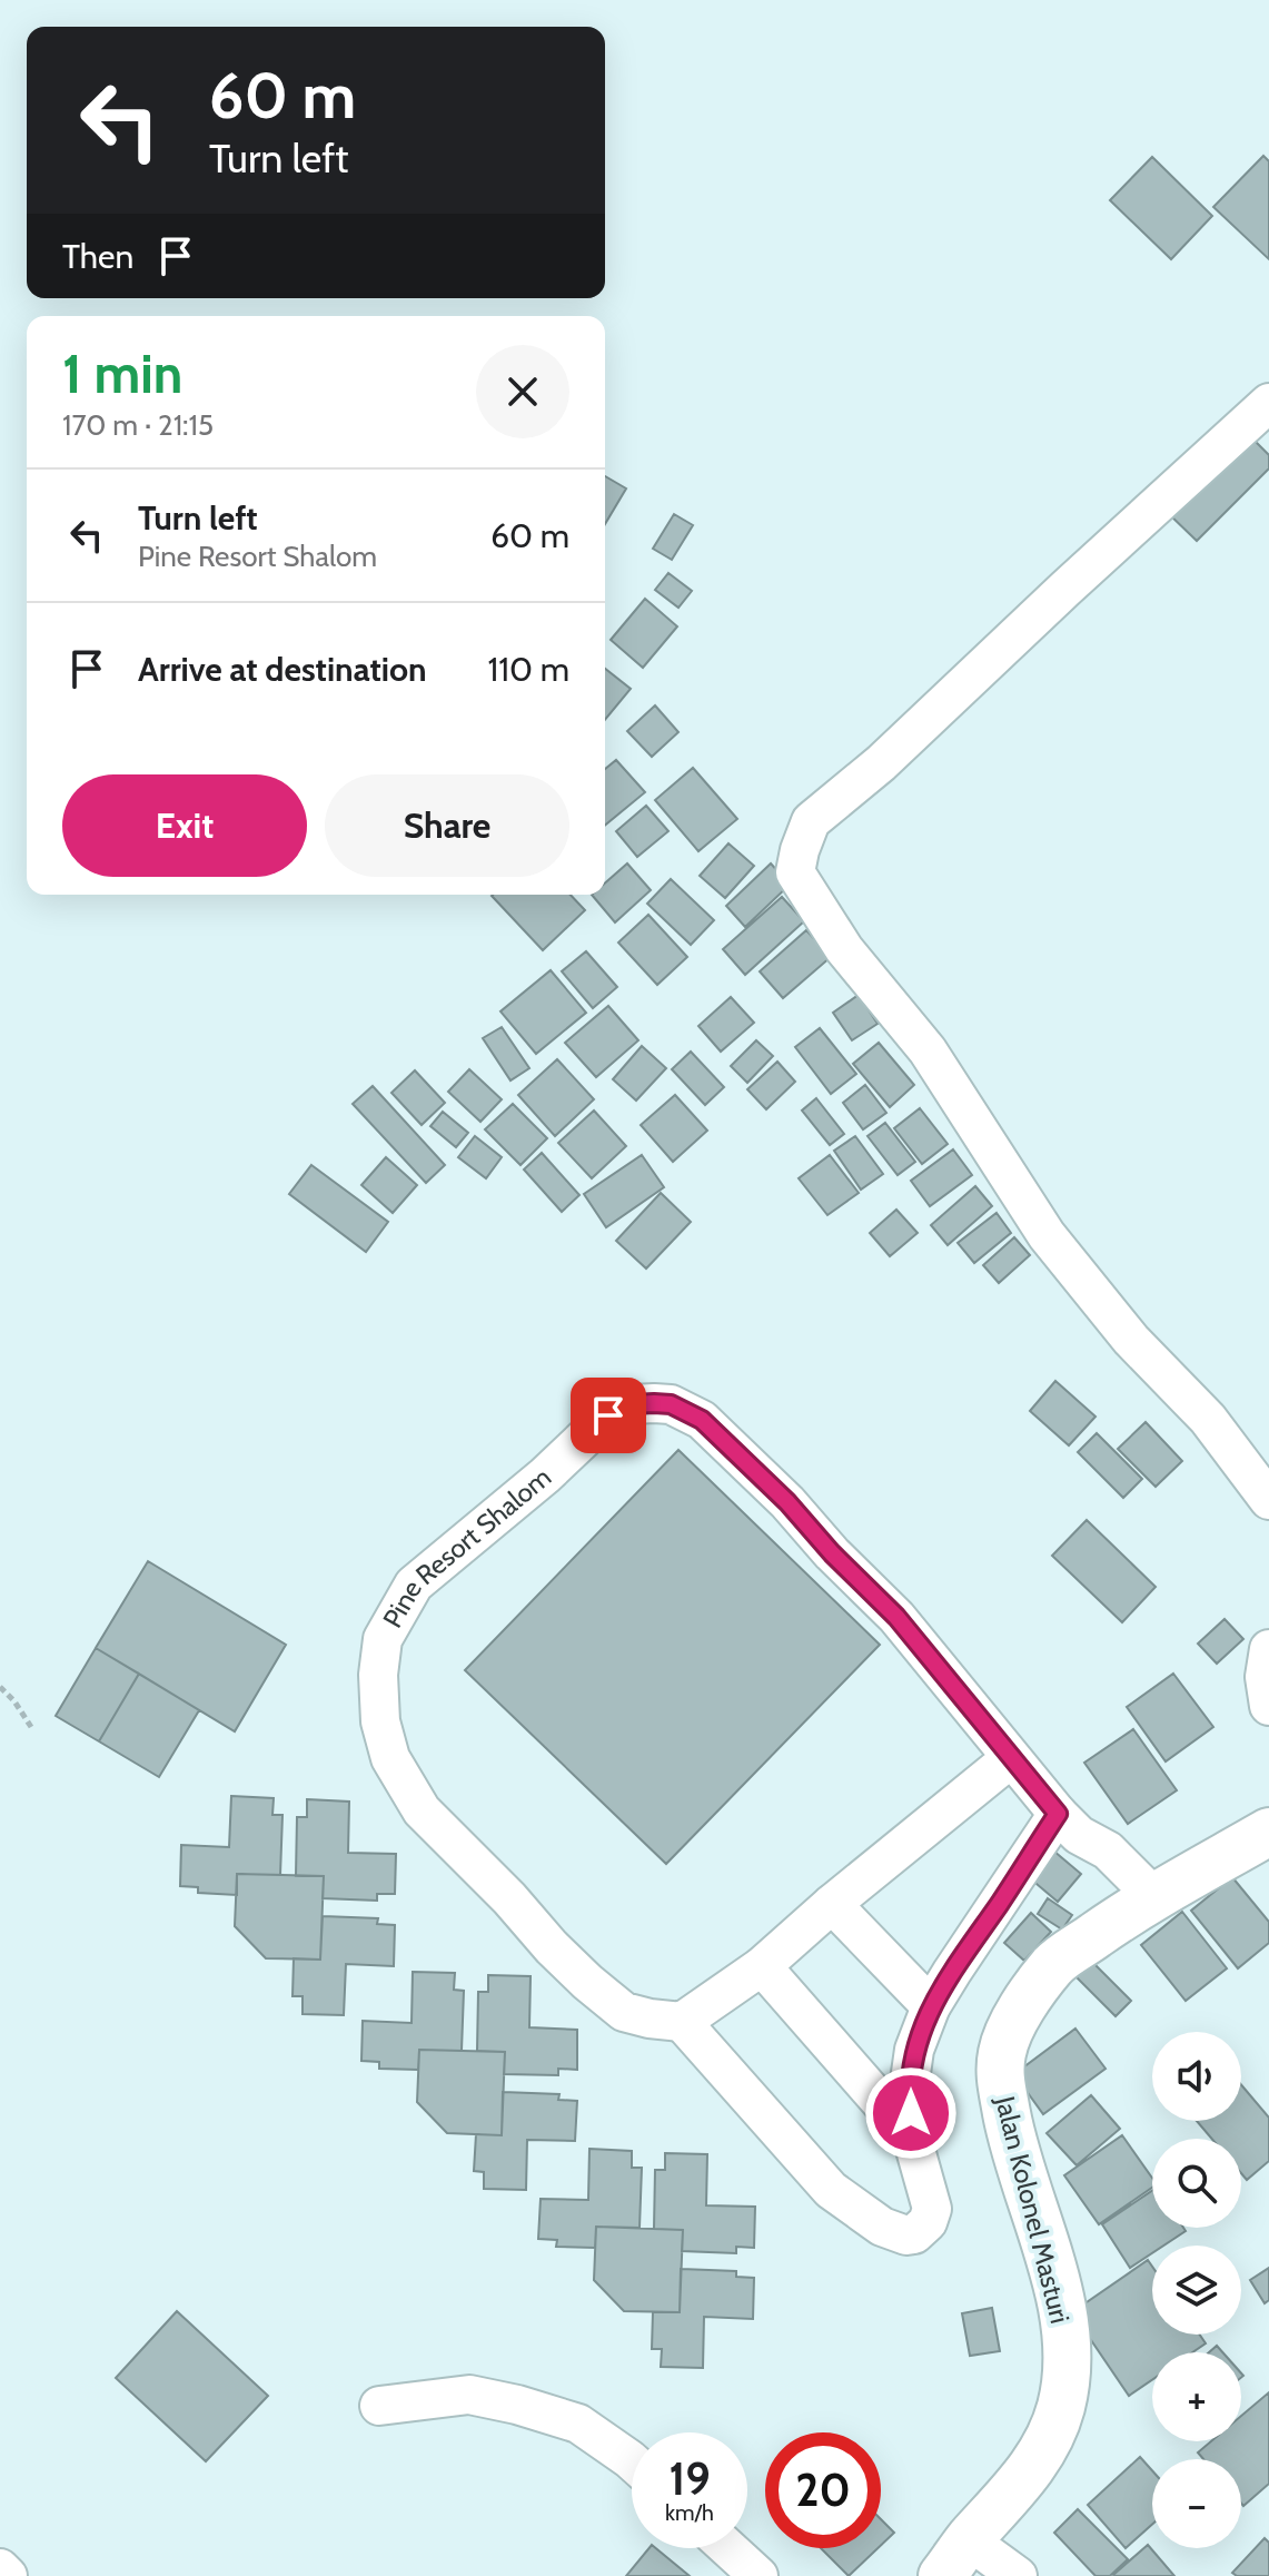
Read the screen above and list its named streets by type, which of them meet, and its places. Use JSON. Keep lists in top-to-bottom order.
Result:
{
  "streets": {
    "main road": ["Jalan Kolonel Masturi"],
    "street": ["Pine Resort Shalom"]
  },
  "crossings": [
    ["Pine Resort Shalom", "Jalan Kolonel Masturi"]
  ],
  "page": {
    "turn": ["60 m", "Turn left"],
    "then": "Then",
    "heading": ["1 min", "170 m · 21:15"],
    "list": [
      {
        "name": "Turn left",
        "note": "Pine Resort Shalom",
        "value": "60 m"
      },
      {
        "name": "Arrive at destination",
        "value": "110 m"
      }
    ],
    "buttons": ["Exit", "Share"],
    "map_buttons": ["+", "−"],
    "speed": "19 km/h",
    "limit": "20"
  }
}
